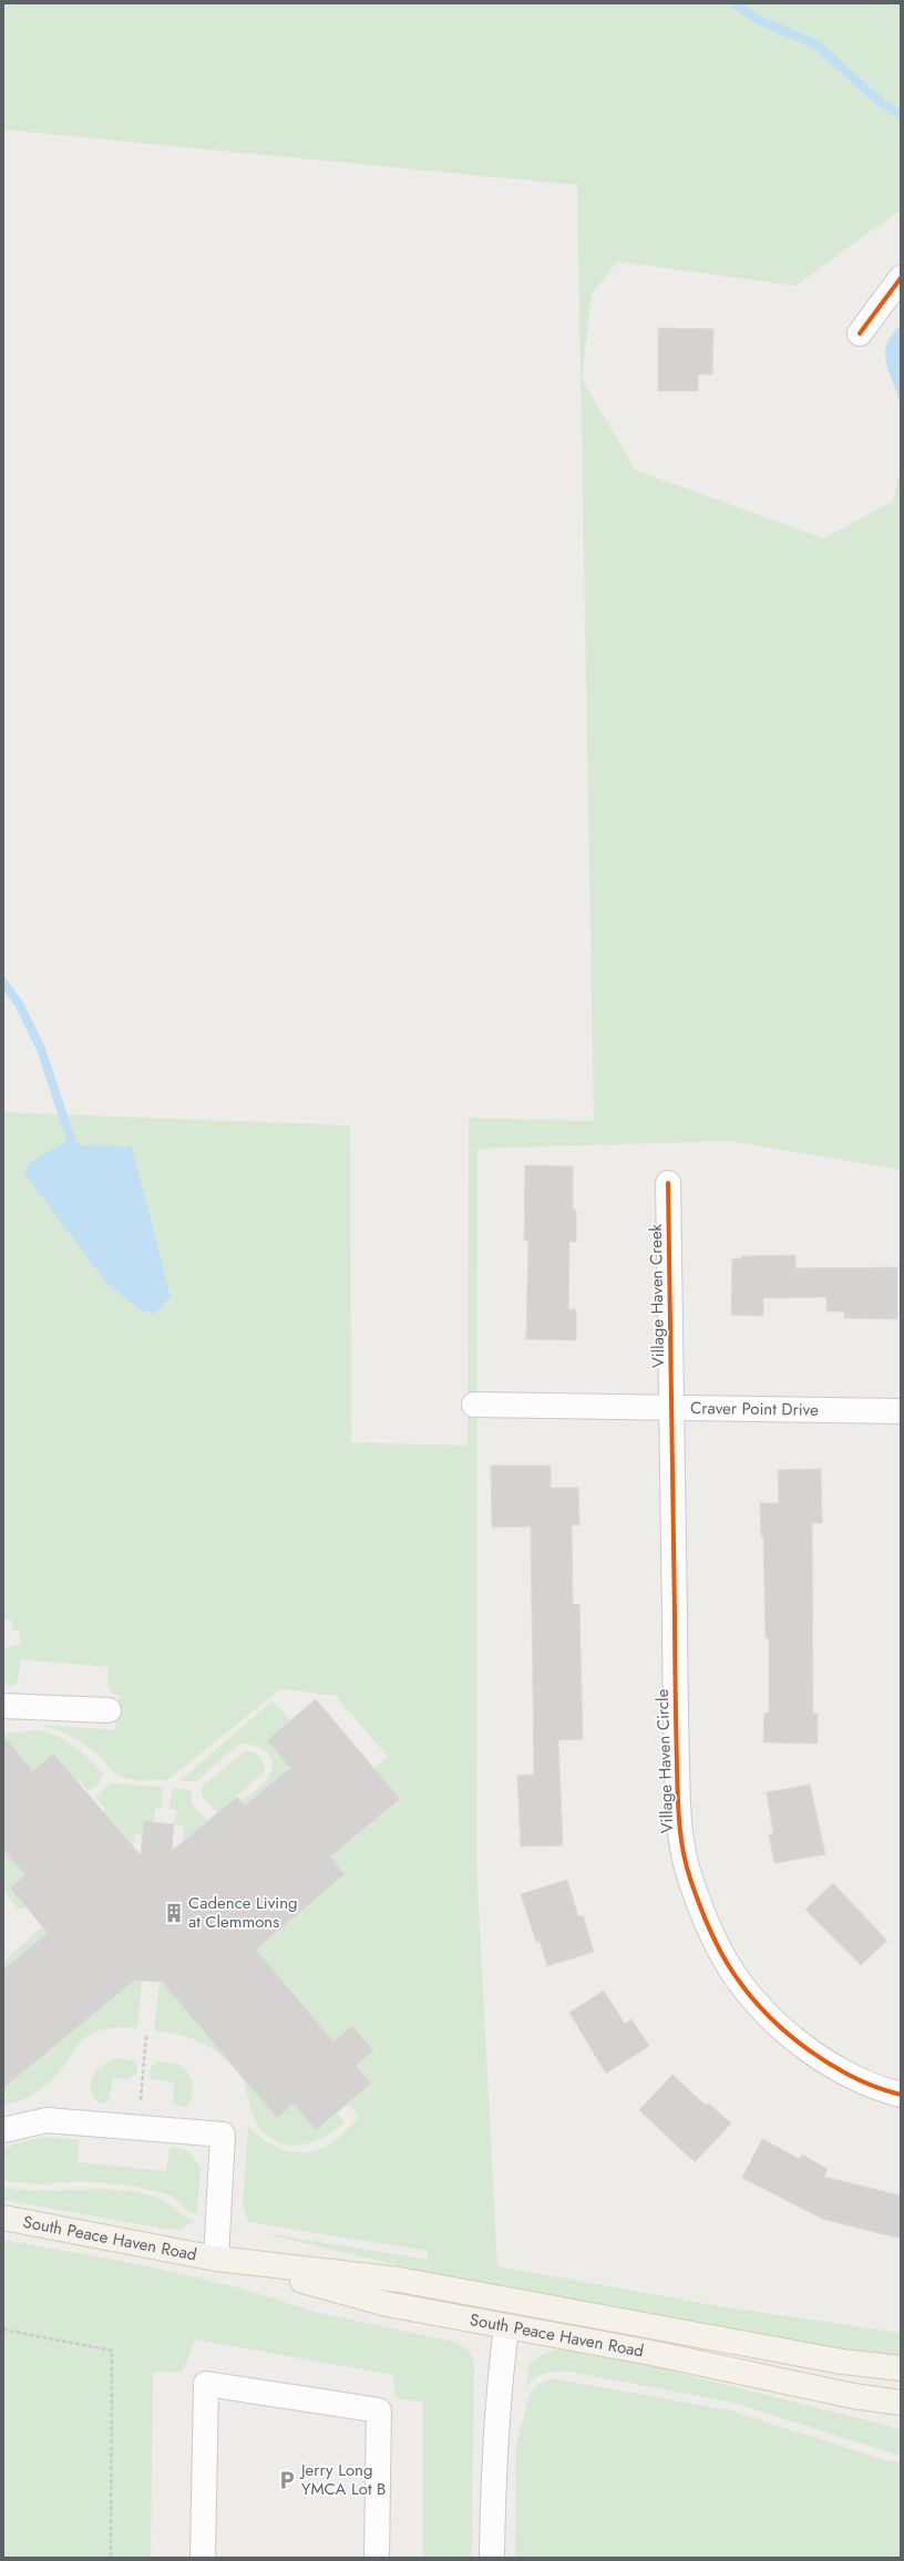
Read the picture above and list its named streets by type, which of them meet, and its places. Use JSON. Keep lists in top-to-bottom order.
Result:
{
  "streets": {
    "main road": ["South Peace Haven Road"],
    "street": ["Village Haven Creek", "Craver Point Drive", "Village Haven Circle"]
  },
  "crossings": [
    ["Village Haven Creek", "Craver Point Drive"],
    ["Village Haven Creek", "Village Haven Circle"],
    ["Craver Point Drive", "Village Haven Circle"]
  ],
  "places": {
    "building": ["Cadence Living at Clemmons"],
    "parking": ["Jerry Long YMCA Lot B"]
  }
}
